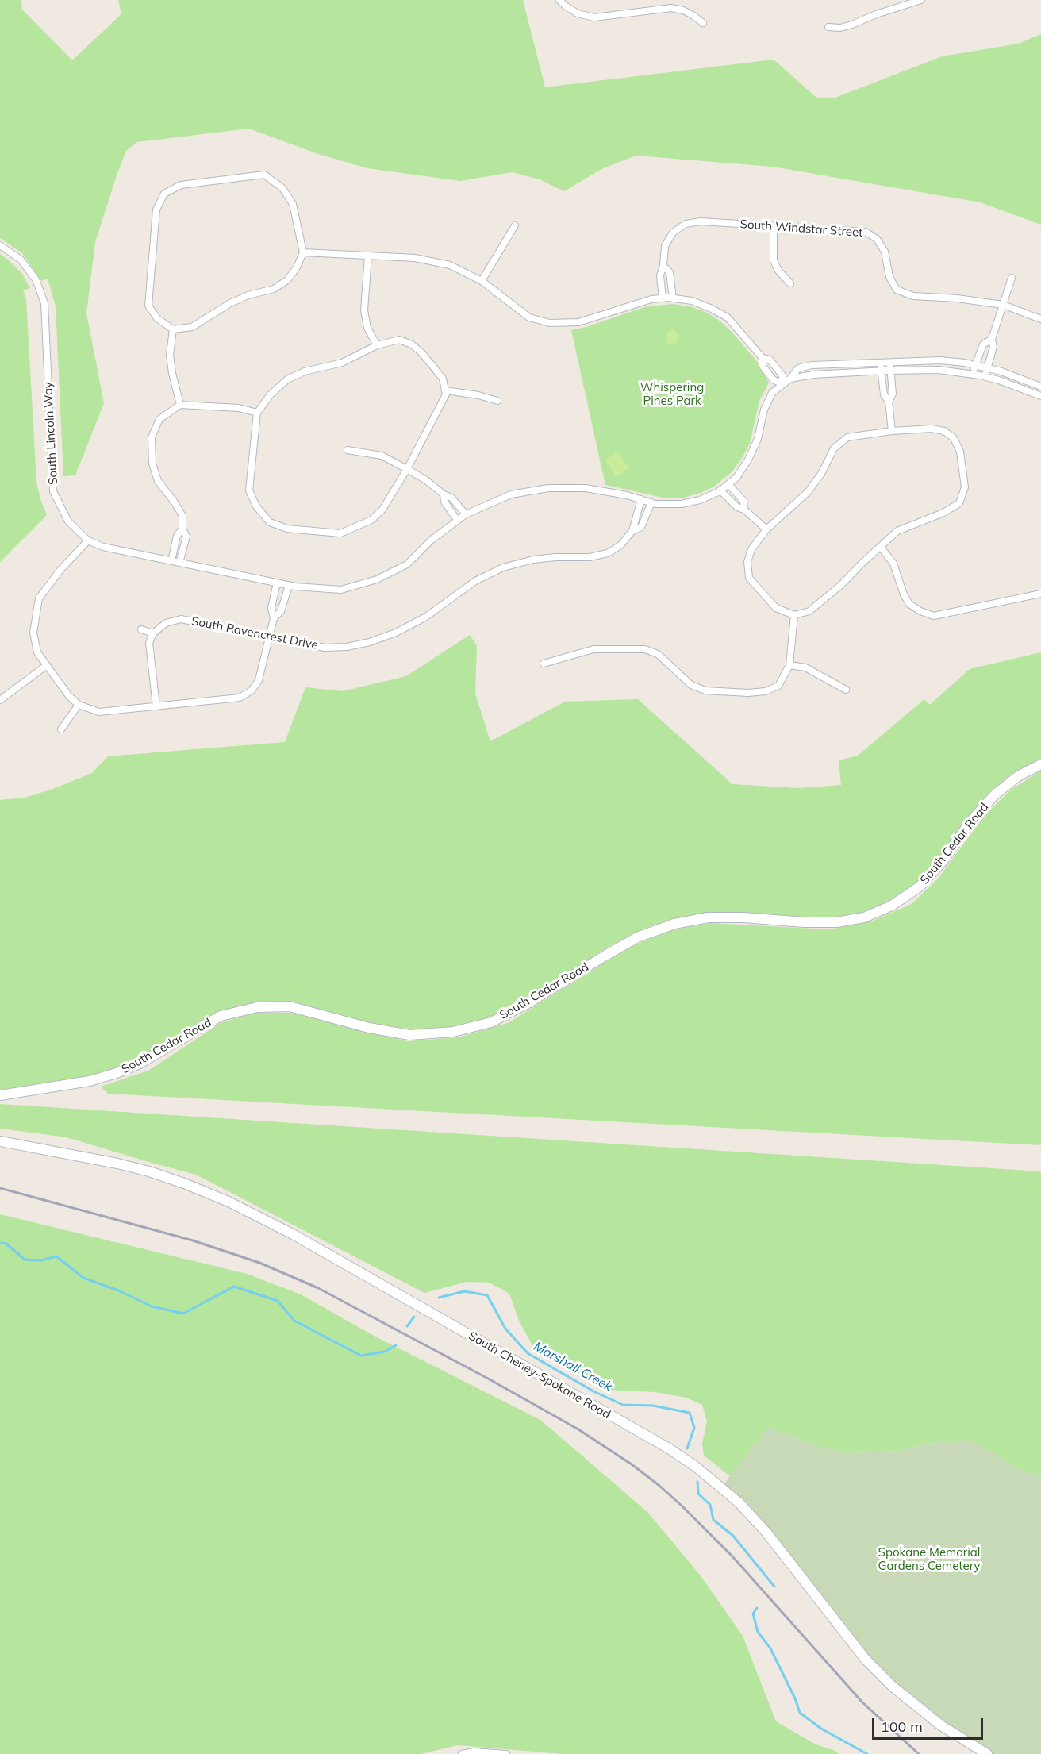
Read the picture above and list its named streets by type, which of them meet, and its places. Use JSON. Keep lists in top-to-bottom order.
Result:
{
  "streets": {
    "main road": ["South Cedar Road", "South Cheney-Spokane Road"],
    "street": ["South Windstar Street", "South Lincoln Way", "South Ravencrest Drive"]
  },
  "crossings": [
    ["South Lincoln Way", "South Ravencrest Drive"]
  ],
  "water": ["Marshall Creek"],
  "parks": ["Whispering Pines Park", "Spokane Memorial Gardens Cemetery"],
  "scale_bar": "100 m"
}
